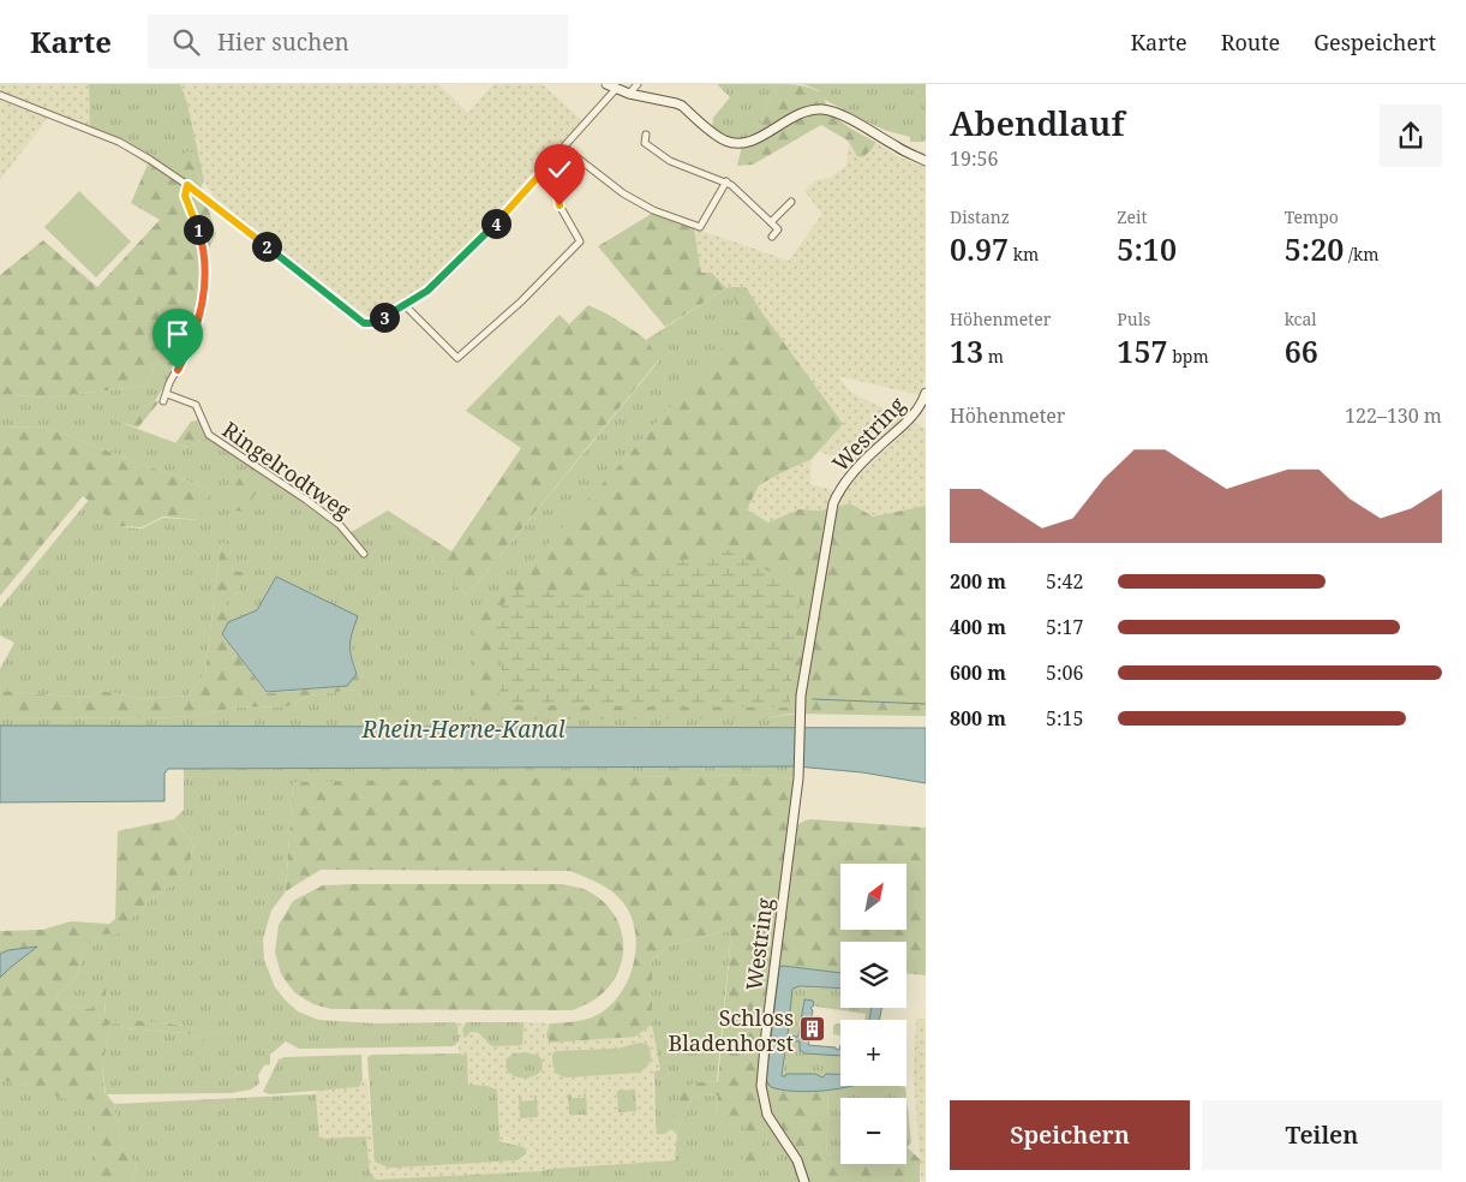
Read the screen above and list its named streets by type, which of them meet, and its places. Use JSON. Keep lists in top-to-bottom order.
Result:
{
  "streets": {
    "main road": ["Westring"],
    "street": ["Ringelrodtweg"]
  },
  "water": ["Rhein-Herne-Kanal"],
  "places": {
    "building": ["Schloss Bladenhorst"]
  },
  "north": "top right",
  "page": {
    "header": "Karte",
    "search": "Hier suchen",
    "nav": ["Karte", "Route", "Gespeichert"],
    "heading": ["Abendlauf", "19:56"],
    "stats": [
      ["Distanz", "0.97 km"],
      ["Zeit", "5:10"],
      ["Tempo", "5:20 /km"],
      ["Höhenmeter", "13 m"],
      ["Puls", "157 bpm"],
      ["kcal", "66"]
    ],
    "pins": [
      "4",
      "1",
      "2",
      "3"
    ],
    "chart": ["Höhenmeter", "122–130 m"],
    "list": [
      {
        "name": "200 m",
        "note": "5:42"
      },
      {
        "name": "400 m",
        "note": "5:17"
      },
      {
        "name": "600 m",
        "note": "5:06"
      },
      {
        "name": "800 m",
        "note": "5:15"
      }
    ],
    "map_buttons": ["+", "−"],
    "buttons": ["Speichern", "Teilen"]
  }
}
